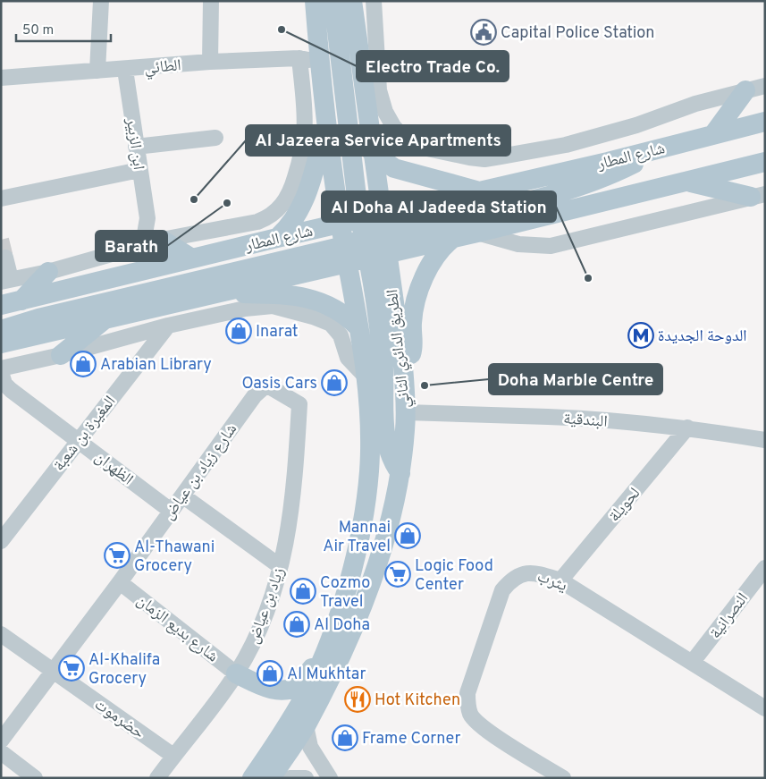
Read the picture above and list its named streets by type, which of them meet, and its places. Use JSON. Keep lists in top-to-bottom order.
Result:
{
  "streets": {
    "main road": ["شارع المطار", "الطريق الدائري الثاني"],
    "street": [
      "الطائي",
      "ابن الزبير",
      "البندقية",
      "المغيرة بن شعبة",
      "الظهران",
      "شارع زياد بن عياض",
      "لحويلة",
      "يثرب",
      "زياد بن عياض",
      "النصرانية",
      "شارع بديع الزمان",
      "حضرموت"
    ]
  },
  "crossings": [
    ["الطائي", "ابن الزبير"],
    ["الطائي", "شارع المطار"],
    ["الطائي", "الطريق الدائري الثاني"],
    ["ابن الزبير", "شارع المطار"],
    ["شارع المطار", "الطريق الدائري الثاني"],
    ["الطريق الدائري الثاني", "البندقية"],
    ["البندقية", "لحويلة"],
    ["المغيرة بن شعبة", "الظهران"],
    ["الظهران", "شارع زياد بن عياض"],
    ["شارع زياد بن عياض", "زياد بن عياض"],
    ["شارع زياد بن عياض", "شارع بديع الزمان"],
    ["شارع زياد بن عياض", "حضرموت"],
    ["لحويلة", "يثرب"],
    ["يثرب", "النصرانية"],
    ["زياد بن عياض", "شارع بديع الزمان"],
    ["زياد بن عياض", "حضرموت"]
  ],
  "places": {
    "other": [
      "Electro Trade Co.",
      "Al Jazeera Service Apartments",
      "Barath",
      "Al Doha Al Jadeeda Station",
      "Doha Marble Centre"
    ],
    "public building": ["Capital Police Station"],
    "shop": [
      "Inarat",
      "Arabian Library",
      "Oasis Cars",
      "Mannai Air Travel",
      "Cozmo Travel",
      "Al Doha",
      "Al Mukhtar",
      "Frame Corner"
    ],
    "metro station": ["الدوحة الجديدة"],
    "supermarket": ["Al-Thawani Grocery", "Logic Food Center", "Al-Khalifa Grocery"],
    "restaurant": ["Hot Kitchen"]
  },
  "scale_bar": "50 m"
}
